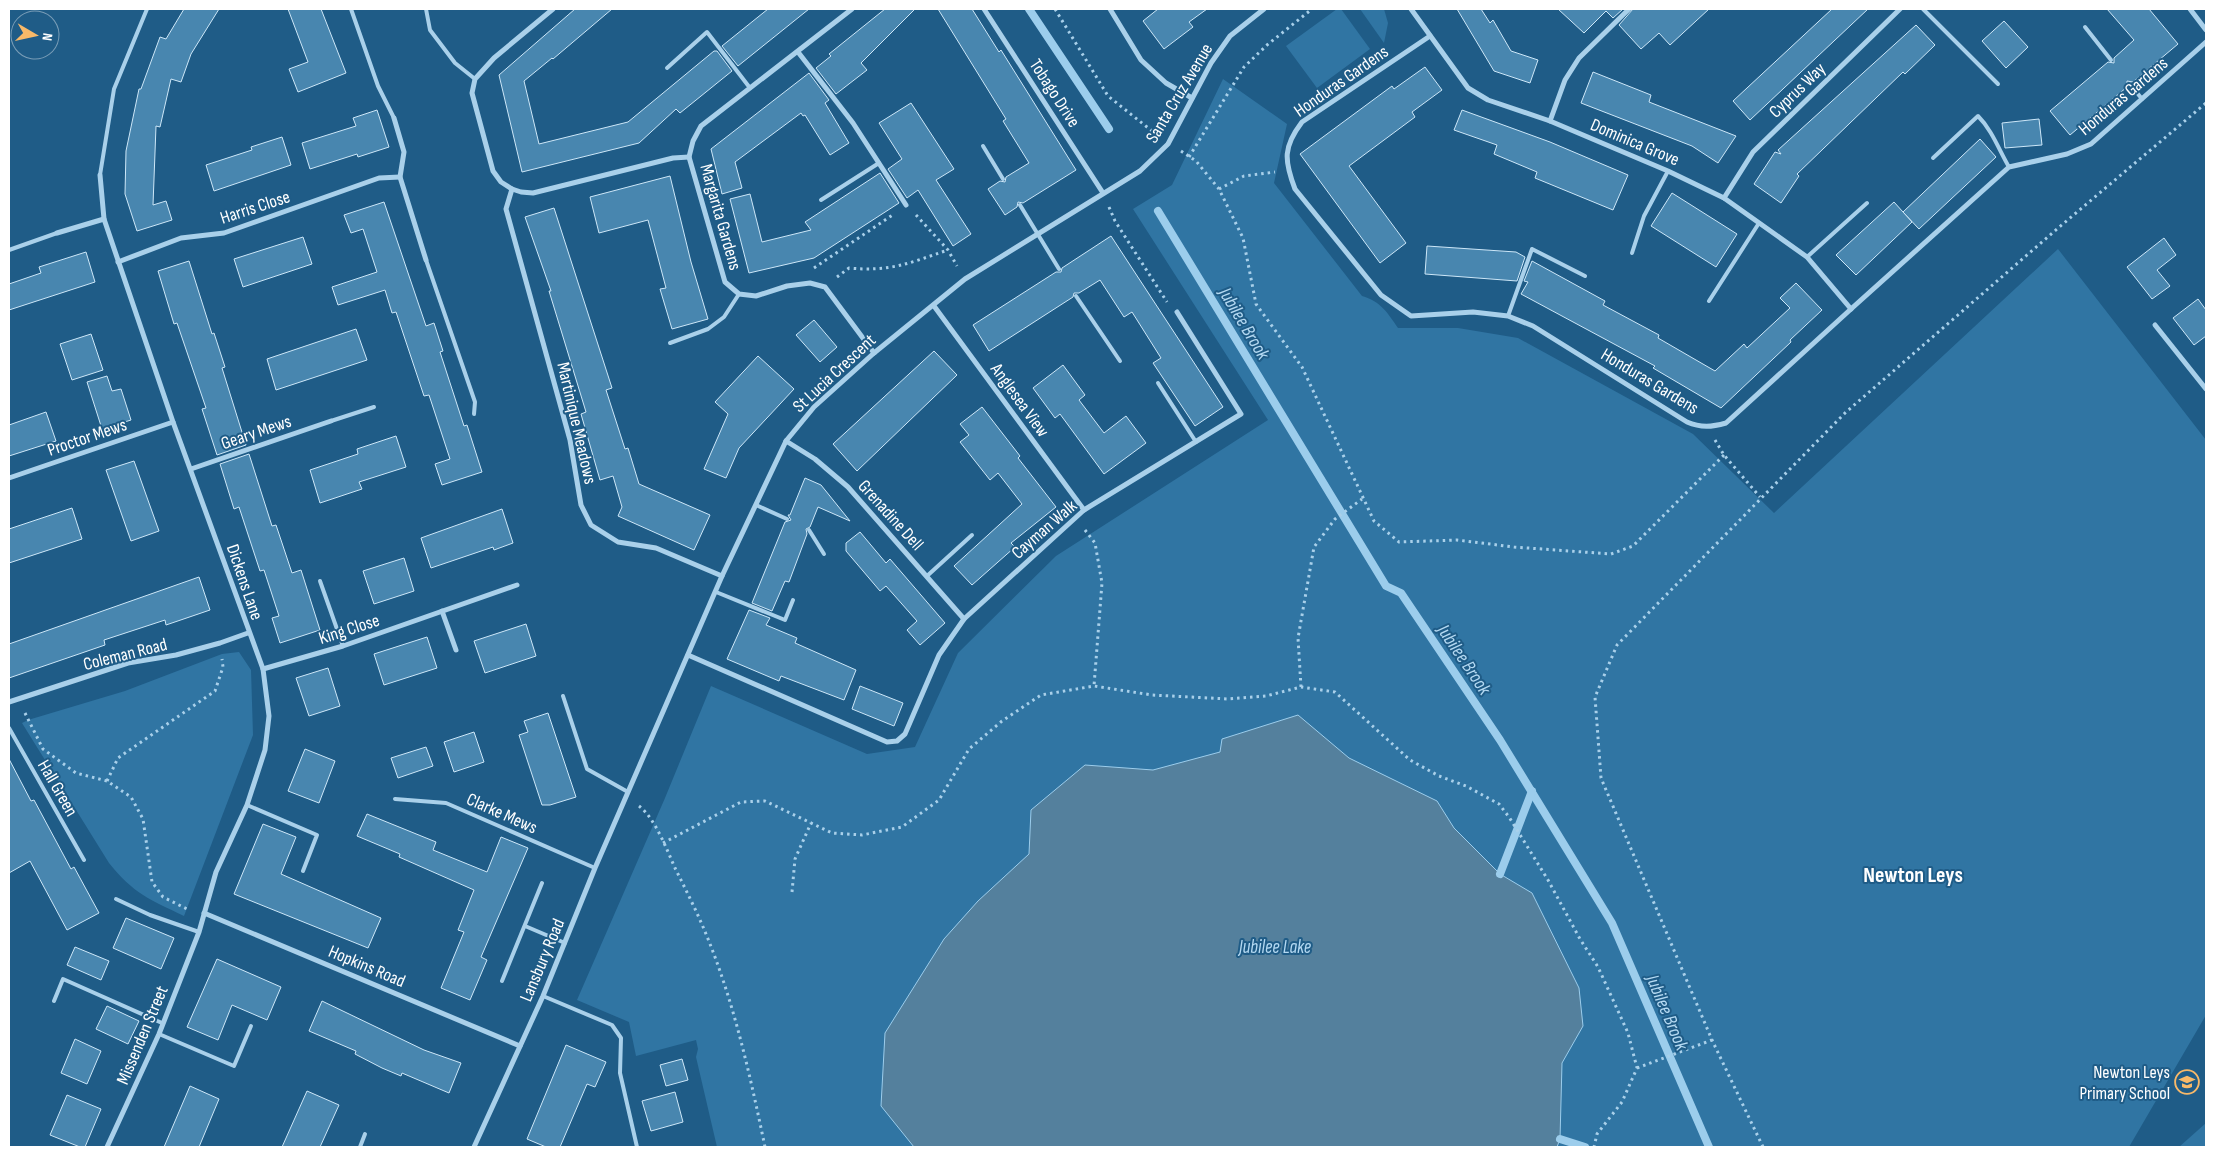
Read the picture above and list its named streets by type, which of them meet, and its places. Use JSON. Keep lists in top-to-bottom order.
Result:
{
  "streets": {
    "street": [
      "Honduras Gardens",
      "Cyprus Way",
      "Tobago Drive",
      "Santa Cruz Avenue",
      "Dominica Grove",
      "Harris Close",
      "Margarita Gardens",
      "St Lucia Crescent",
      "Anglesea View",
      "Martinique Meadows",
      "Geary Mews",
      "Proctor Mews",
      "Grenadine Dell",
      "Cayman Walk",
      "Dickens Lane",
      "King Close",
      "Coleman Road",
      "Lansbury Road",
      "Hopkins Road",
      "Missenden Street"
    ],
    "lane": ["Hall Green", "Clarke Mews"]
  },
  "crossings": [
    ["Honduras Gardens", "Dominica Grove"],
    ["Cyprus Way", "Dominica Grove"],
    ["Tobago Drive", "St Lucia Crescent"],
    ["Santa Cruz Avenue", "St Lucia Crescent"],
    ["Harris Close", "Dickens Lane"],
    ["St Lucia Crescent", "Anglesea View"],
    ["St Lucia Crescent", "Martinique Meadows"],
    ["St Lucia Crescent", "Grenadine Dell"],
    ["St Lucia Crescent", "Cayman Walk"],
    ["St Lucia Crescent", "Lansbury Road"],
    ["Anglesea View", "Cayman Walk"],
    ["Geary Mews", "Dickens Lane"],
    ["Proctor Mews", "Dickens Lane"],
    ["Grenadine Dell", "Cayman Walk"],
    ["Dickens Lane", "King Close"],
    ["Dickens Lane", "Coleman Road"],
    ["Dickens Lane", "Hopkins Road"],
    ["Dickens Lane", "Missenden Street"],
    ["Clarke Mews", "Lansbury Road"],
    ["Lansbury Road", "Hopkins Road"],
    ["Hopkins Road", "Missenden Street"]
  ],
  "districts": ["Newton Leys"],
  "water": ["Jubilee Brook", "Jubilee Lake"],
  "places": {
    "school or university": ["Newton Leys Primary School"]
  },
  "north": "right"
}
